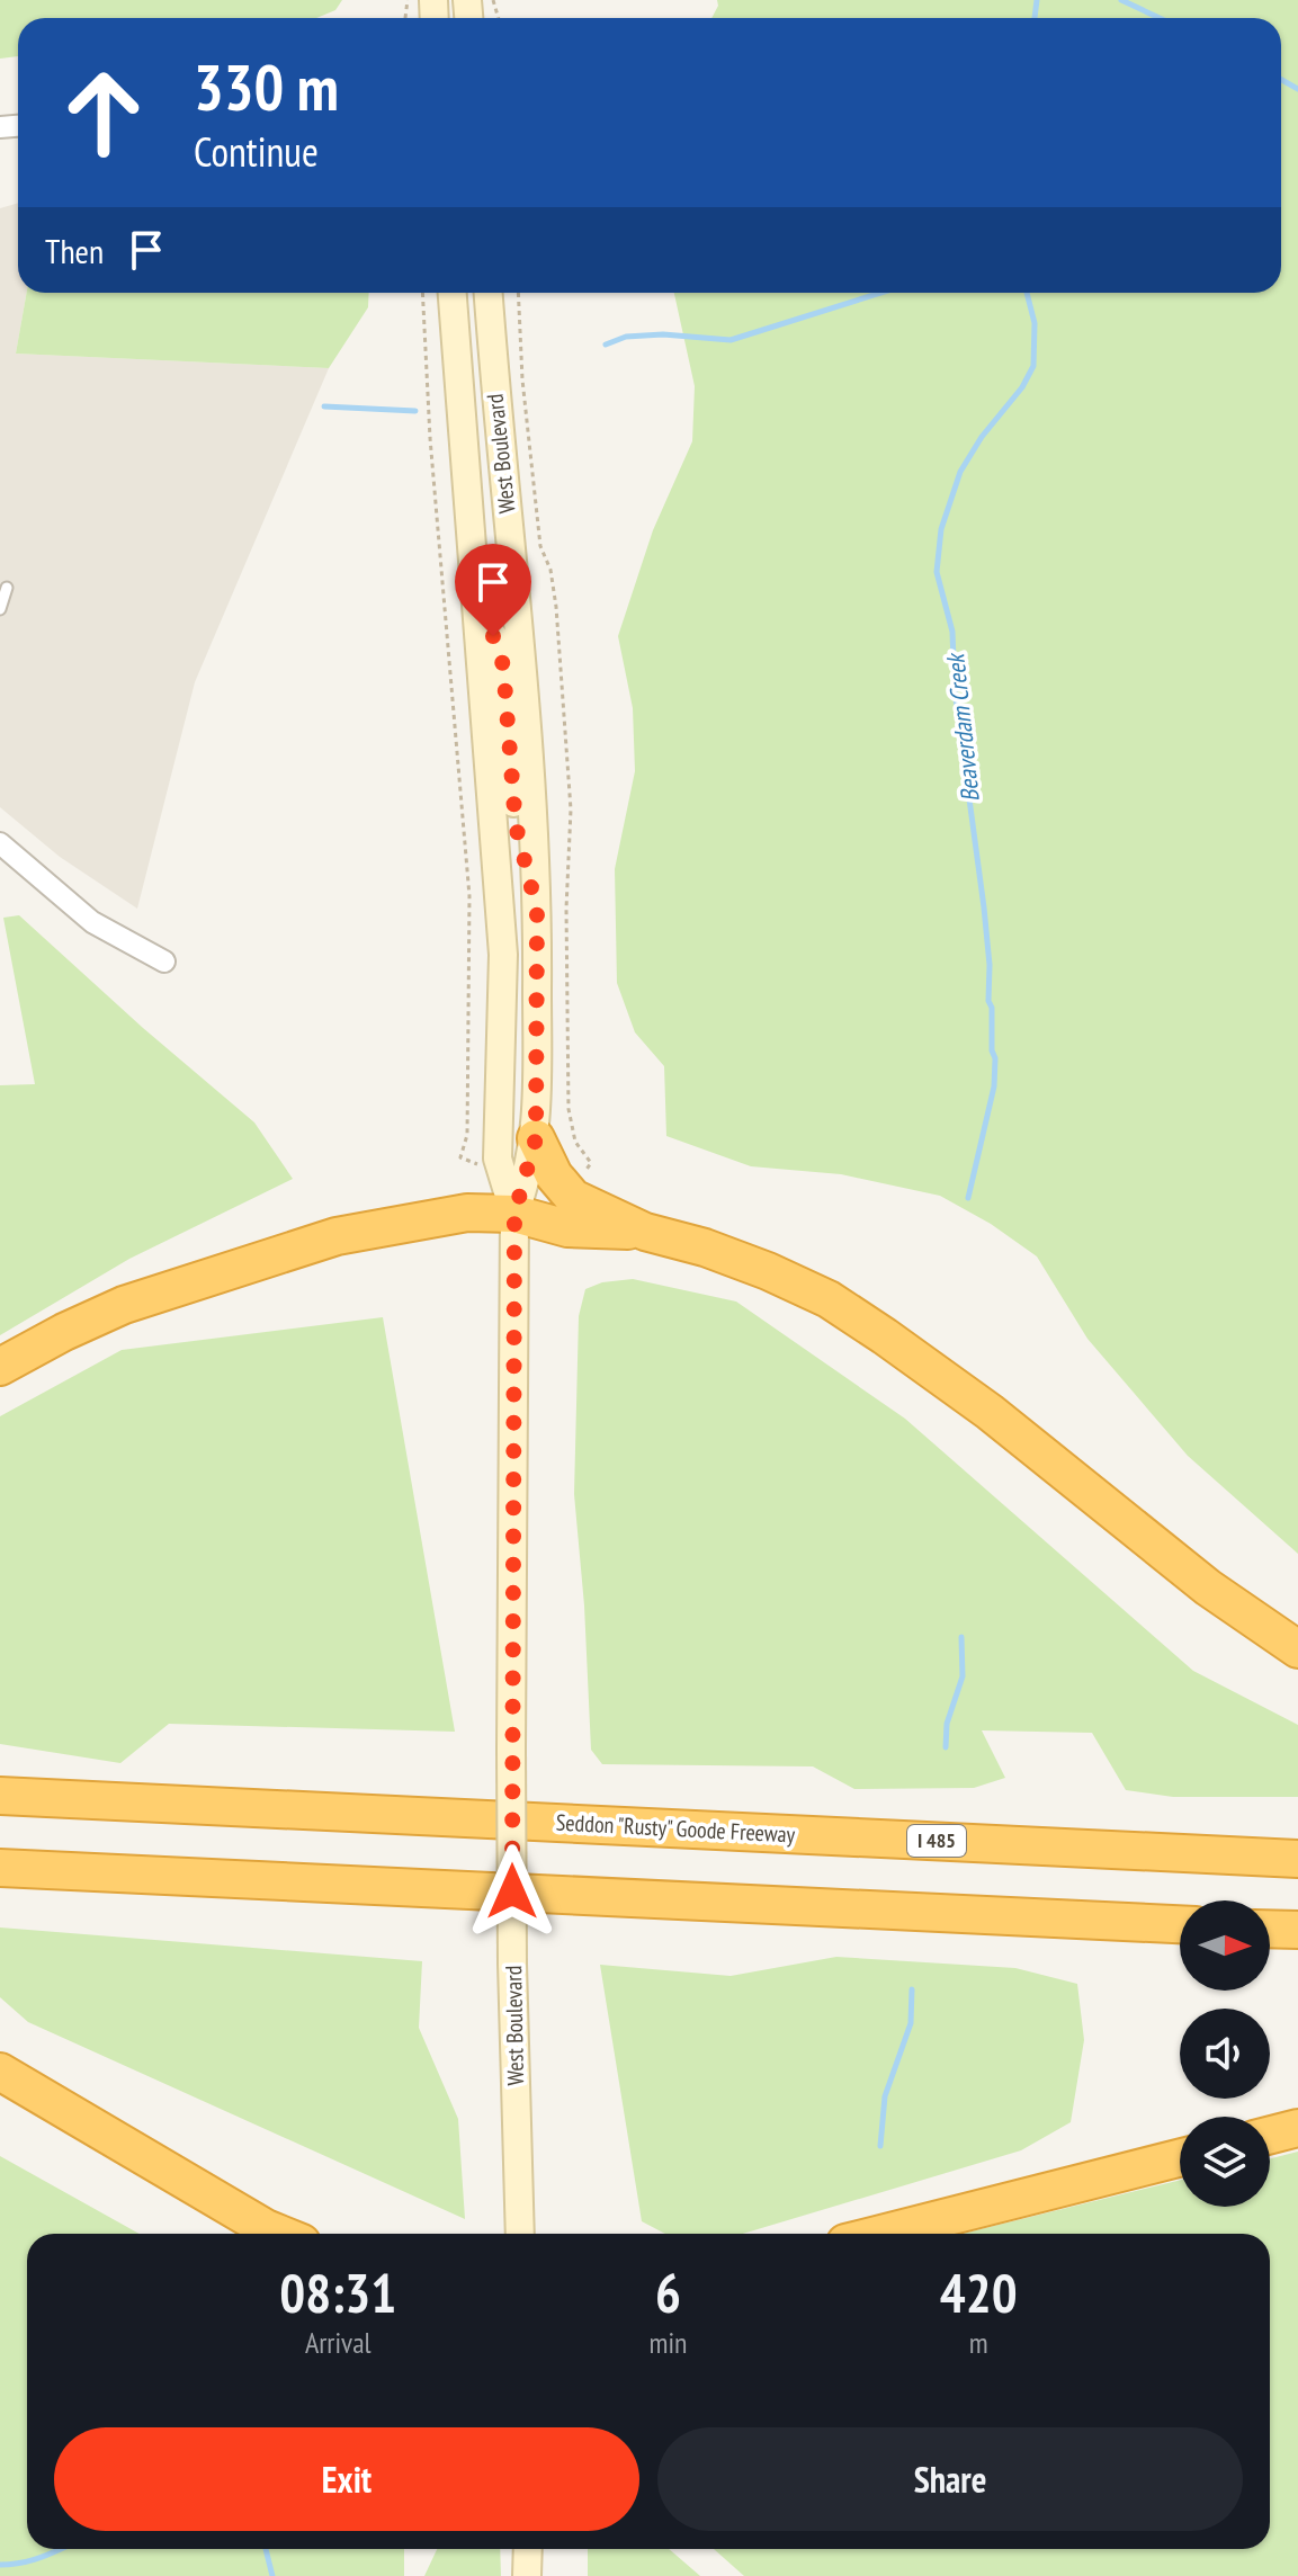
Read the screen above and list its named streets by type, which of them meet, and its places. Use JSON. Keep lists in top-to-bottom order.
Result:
{
  "streets": {
    "highway": ["Seddon \"Rusty\" Goode Freeway", "I 485"],
    "street": ["West Boulevard"]
  },
  "water": ["Beaverdam Creek"],
  "north": "right",
  "page": {
    "turn": ["330 m", "Continue"],
    "then": "Then",
    "eta": [
      "08:31",
      "Arrival",
      "6",
      "min",
      "420",
      "m"
    ],
    "buttons": ["Exit", "Share"]
  }
}
